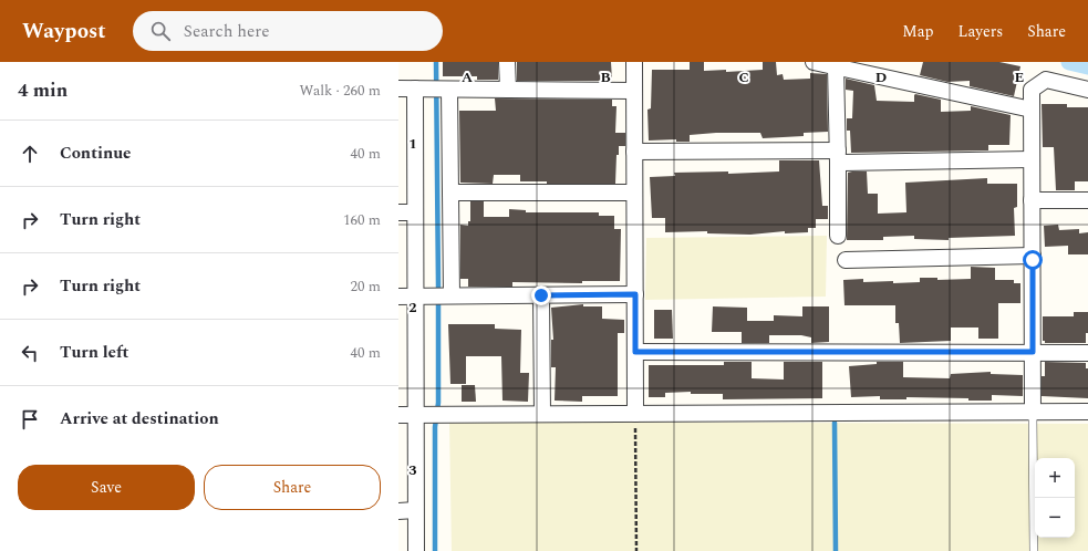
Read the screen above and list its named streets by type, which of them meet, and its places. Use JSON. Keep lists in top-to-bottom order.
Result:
{
  "page": {
    "header": "Waypost",
    "search": "Search here",
    "nav": ["Map", "Layers", "Share"],
    "heading": ["4 min", "Walk · 260 m"],
    "list": [
      ["Continue", "40 m"],
      ["Turn right", "160 m"],
      ["Turn right", "20 m"],
      ["Turn left", "40 m"],
      "Arrive at destination"
    ],
    "buttons": ["Save", "Share"],
    "map_buttons": ["+", "−"]
  },
  "grid": {
    "columns": [
      "A",
      "B",
      "C",
      "D",
      "E"
    ],
    "rows": ["1", "2", "3"]
  }
}
